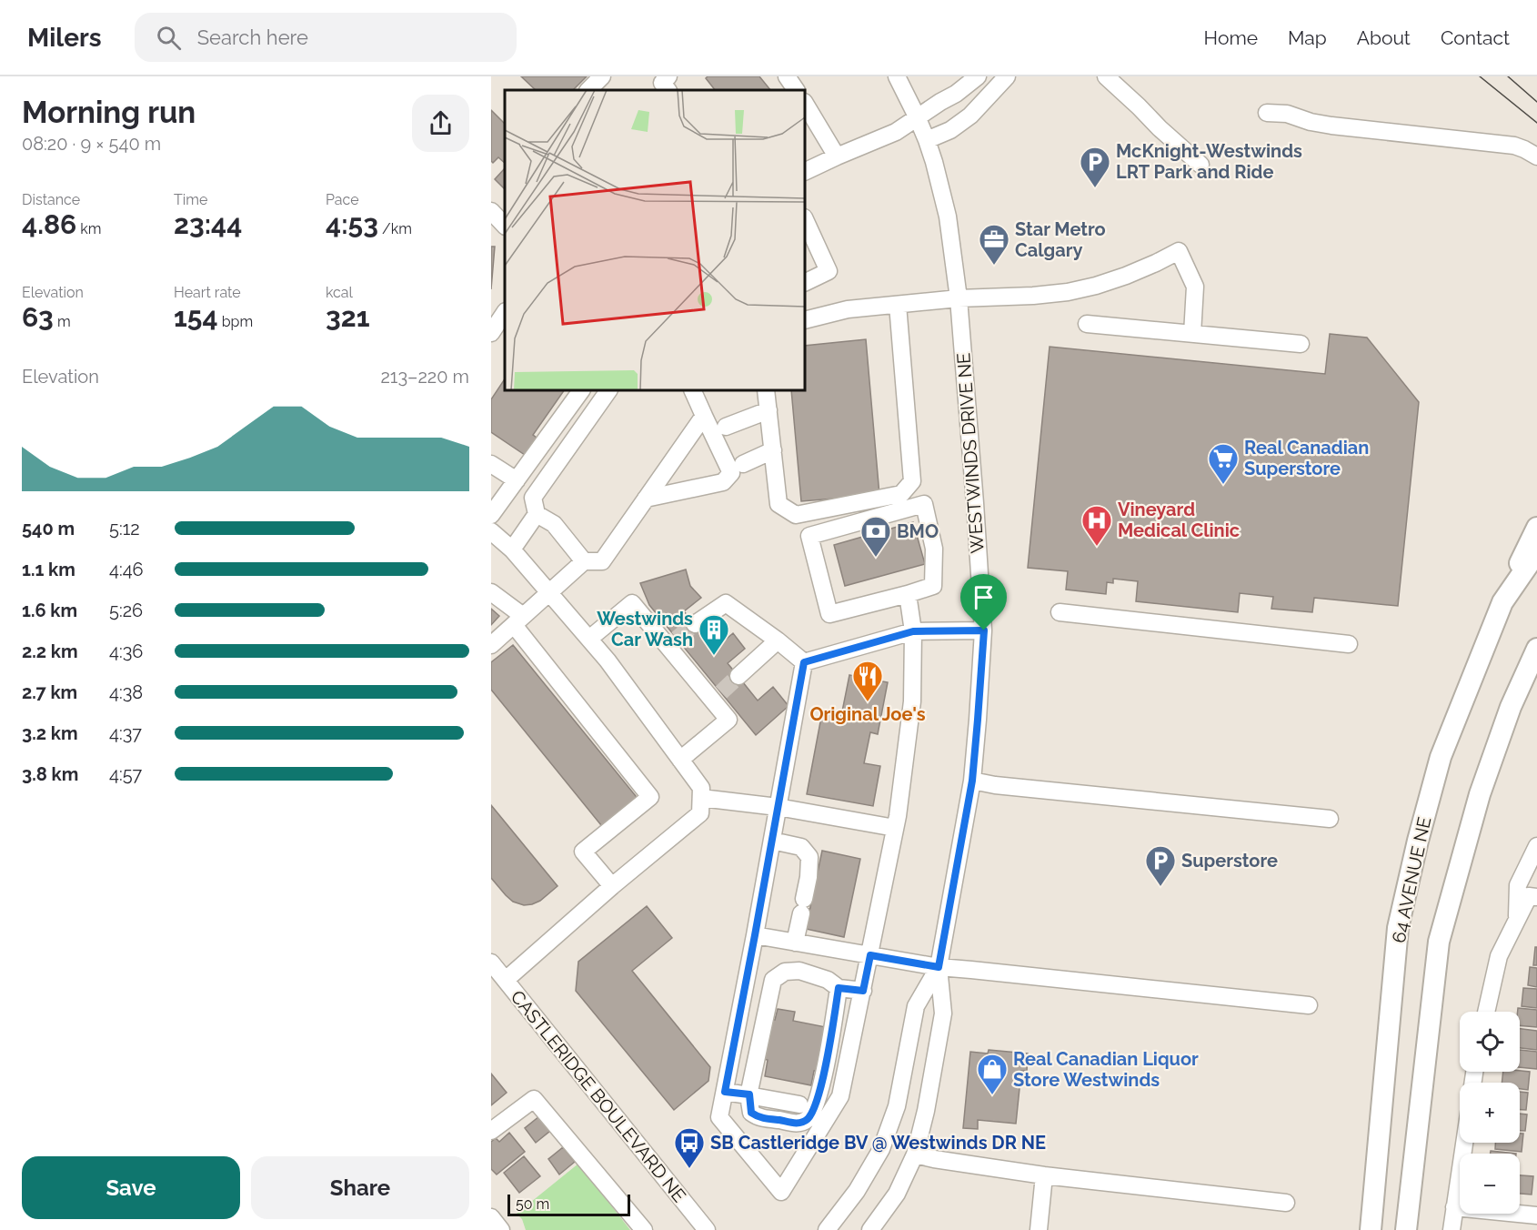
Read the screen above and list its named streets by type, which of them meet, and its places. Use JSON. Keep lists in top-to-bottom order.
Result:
{
  "streets": {
    "main road": ["64 AVENUE NE"],
    "street": ["WESTWINDS DRIVE NE", "CASTLERIDGE BOULEVARD NE"]
  },
  "places": {
    "parking": ["McKnight-Westwinds LRT Park and Ride", "Superstore"],
    "office": ["Star Metro Calgary"],
    "supermarket": ["Real Canadian Superstore"],
    "hospital": ["Vineyard Medical Clinic"],
    "bank": ["BMO"],
    "building": ["Westwinds Car Wash"],
    "restaurant": ["Original Joe's"],
    "shop": ["Real Canadian Liquor Store Westwinds"],
    "bus stop": ["SB Castleridge BV @ Westwinds DR NE"]
  },
  "scale_bar": "50 m",
  "page": {
    "header": "Milers",
    "search": "Search here",
    "nav": [
      "Home",
      "Map",
      "About",
      "Contact"
    ],
    "heading": ["Morning run", "08:20 · 9 × 540 m"],
    "stats": [
      ["Distance", "4.86 km"],
      ["Time", "23:44"],
      ["Pace", "4:53 /km"],
      ["Elevation", "63 m"],
      ["Heart rate", "154 bpm"],
      ["kcal", "321"]
    ],
    "chart": ["Elevation", "213–220 m"],
    "list": [
      {
        "name": "540 m",
        "note": "5:12"
      },
      {
        "name": "1.1 km",
        "note": "4:46"
      },
      {
        "name": "1.6 km",
        "note": "5:26"
      },
      {
        "name": "2.2 km",
        "note": "4:36"
      },
      {
        "name": "2.7 km",
        "note": "4:38"
      },
      {
        "name": "3.2 km",
        "note": "4:37"
      },
      {
        "name": "3.8 km",
        "note": "4:57"
      }
    ],
    "map_buttons": ["+", "−"],
    "buttons": ["Save", "Share"],
    "scale": "50 m"
  }
}
